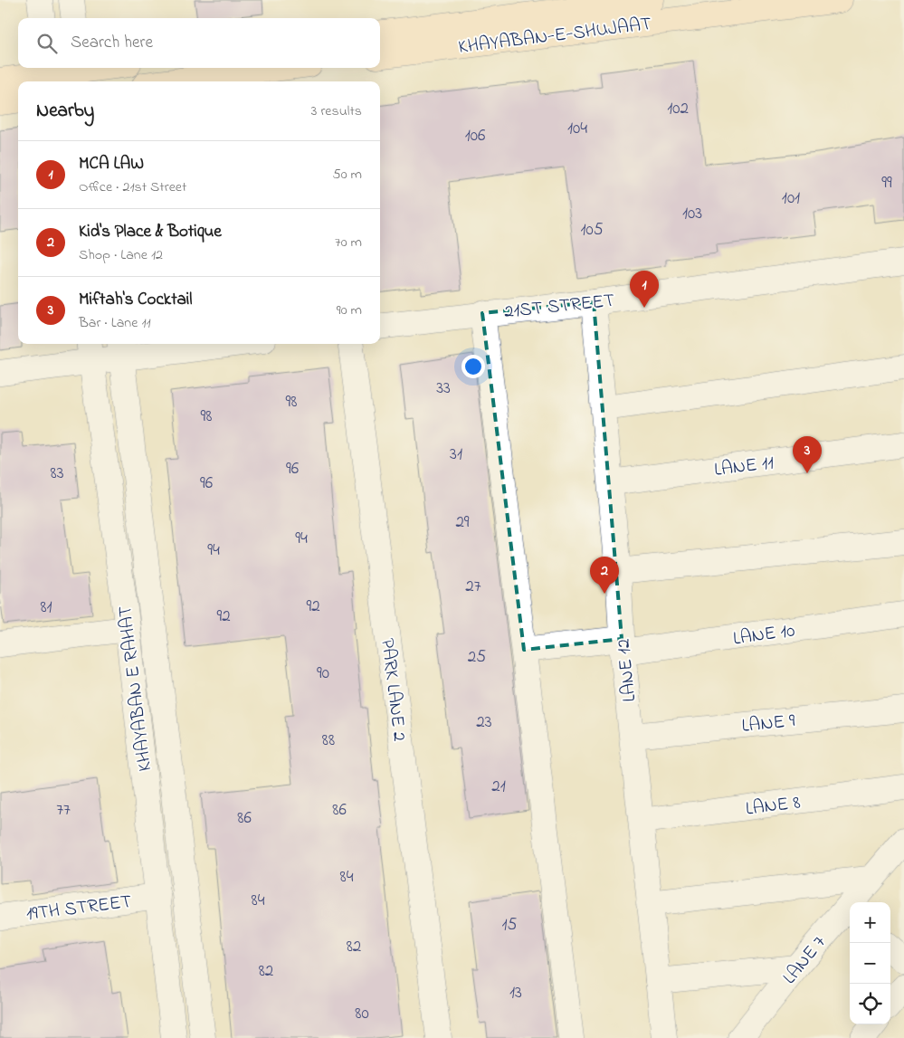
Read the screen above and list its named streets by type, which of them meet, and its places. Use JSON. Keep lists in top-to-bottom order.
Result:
{
  "streets": {
    "main road": ["KHAYABAN-E-SHUJAAT"],
    "street": [
      "21ST STREET",
      "LANE 11",
      "LANE 10",
      "LANE 12",
      "KHAYABAN E RAHAT",
      "PARK LANE 2",
      "LANE 9",
      "LANE 8",
      "19TH STREET",
      "LANE 7"
    ]
  },
  "crossings": [
    ["21ST STREET", "LANE 12"],
    ["LANE 11", "LANE 12"],
    ["LANE 10", "LANE 12"],
    ["LANE 12", "LANE 9"],
    ["LANE 12", "LANE 8"],
    ["KHAYABAN E RAHAT", "19TH STREET"]
  ],
  "house_numbers": [
    "102",
    "104",
    "106",
    "99",
    "101",
    "103",
    "105",
    "33",
    "98",
    "98",
    "31",
    "96",
    "83",
    "96",
    "29",
    "94",
    "94",
    "27",
    "92",
    "81",
    "92",
    "25",
    "90",
    "23",
    "88",
    "21",
    "77",
    "86",
    "86",
    "84",
    "84",
    "15",
    "82",
    "82",
    "13",
    "80"
  ],
  "page": {
    "search": "Search here",
    "heading": ["Nearby", "3 results"],
    "list": [
      {
        "mark": "1",
        "name": "MCA LAW",
        "note": "Office · 21st Street",
        "value": "50 m"
      },
      {
        "mark": "2",
        "name": "Kid's Place & Botique",
        "note": "Shop · Lane 12",
        "value": "70 m"
      },
      {
        "mark": "3",
        "name": "Miftah's Cocktail",
        "note": "Bar · Lane 11",
        "value": "90 m"
      }
    ],
    "pins": ["1", "3", "2"],
    "map_buttons": ["+", "−"]
  }
}
